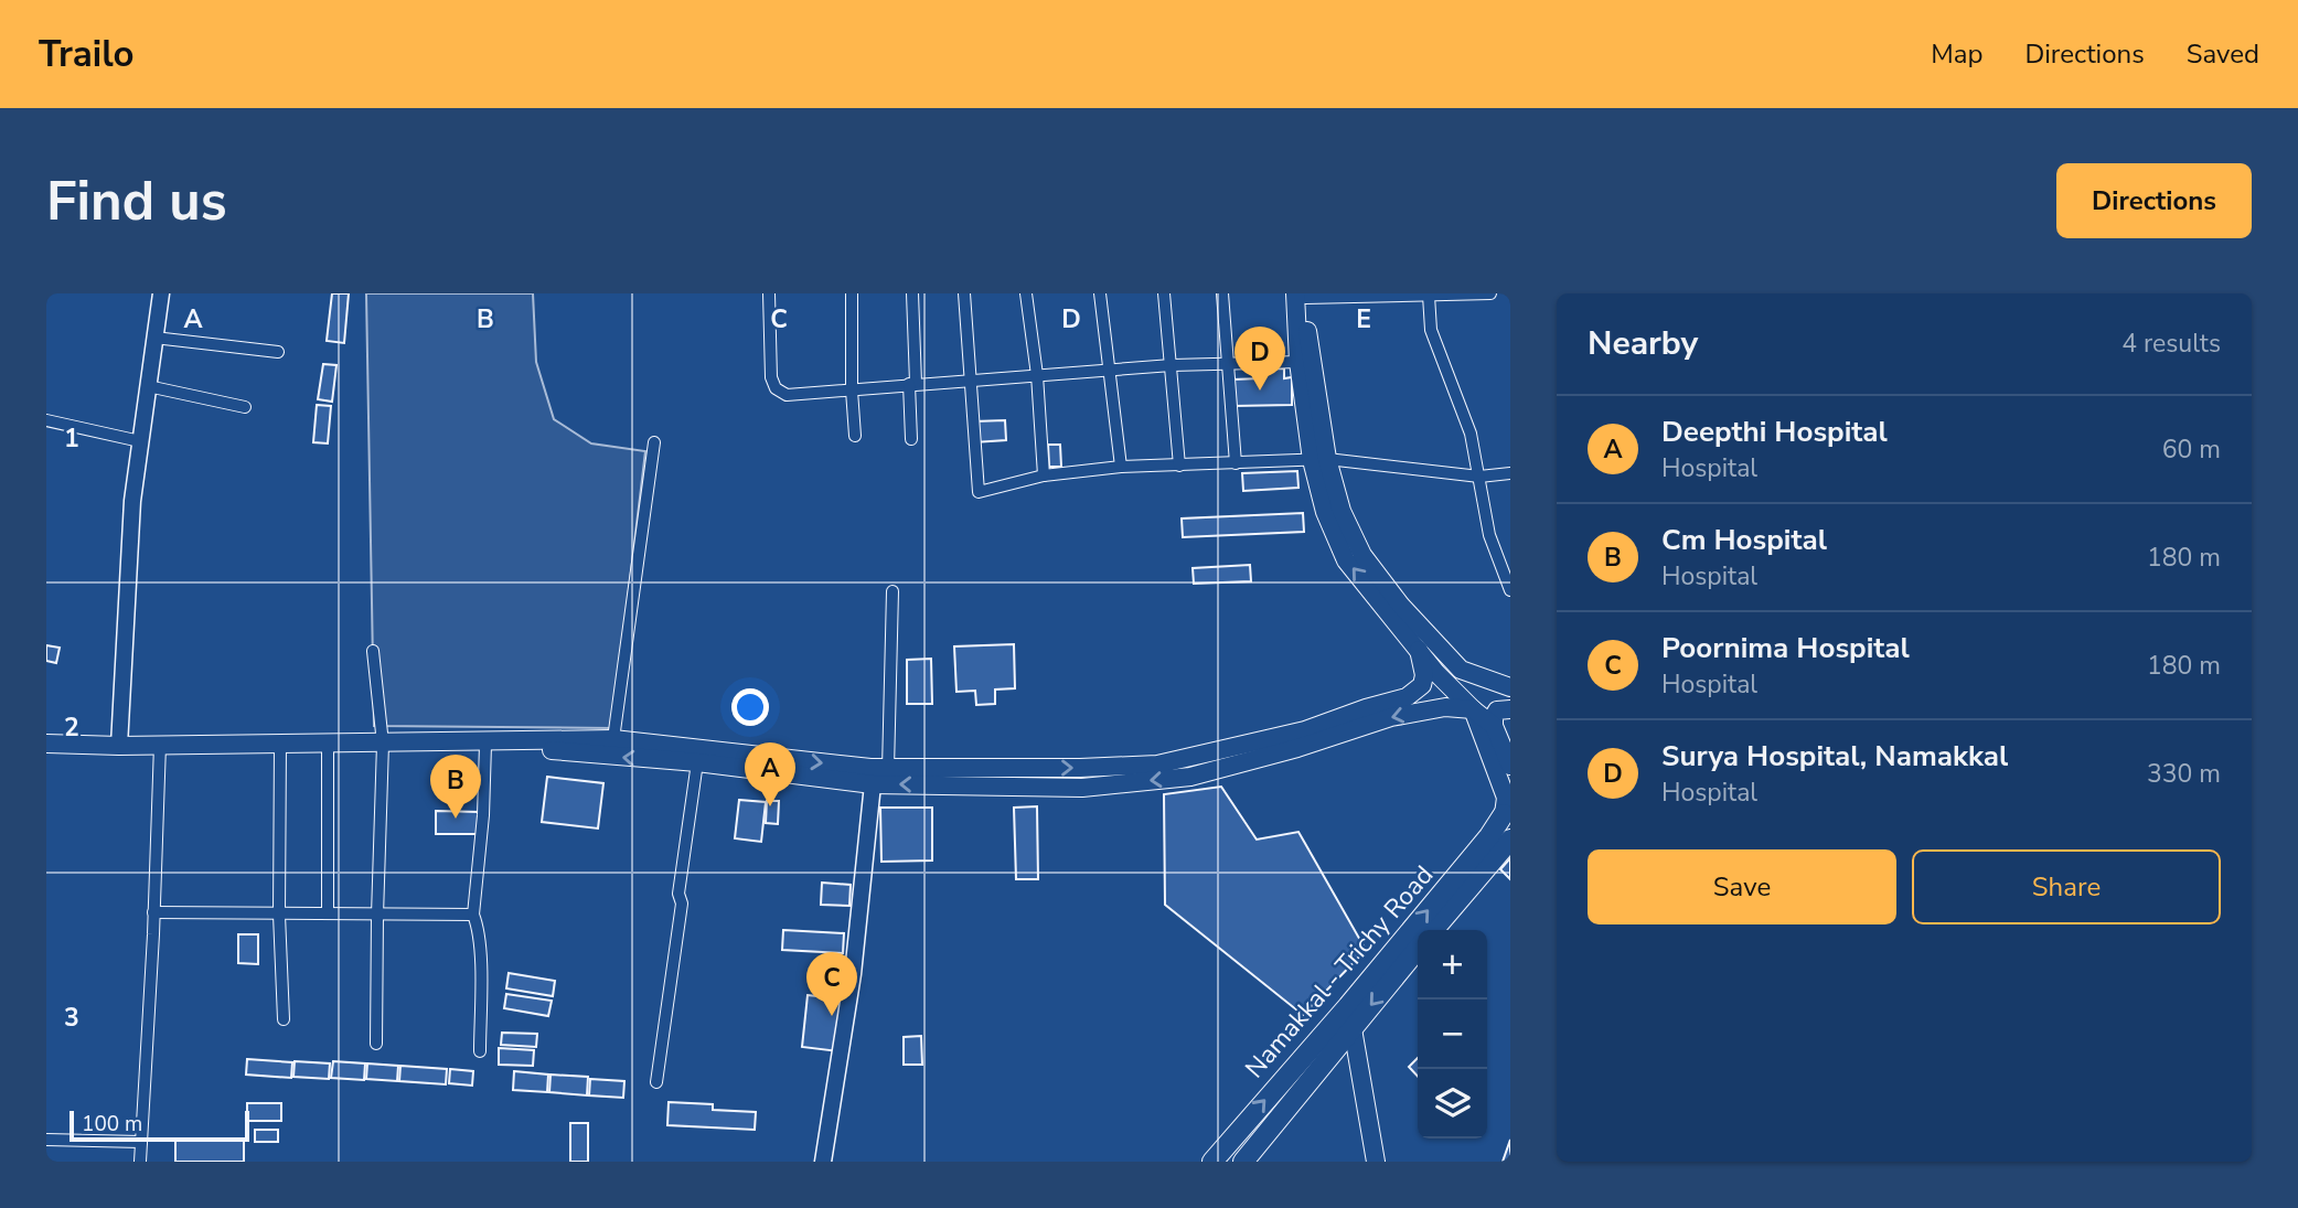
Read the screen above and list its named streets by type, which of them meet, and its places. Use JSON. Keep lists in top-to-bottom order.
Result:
{
  "streets": {
    "highway": ["Namakkal - Trichy Road"]
  },
  "scale_bar": "100 m",
  "page": {
    "header": "Trailo",
    "nav": ["Map", "Directions", "Saved"],
    "buttons": [
      "Directions",
      ["Save", "Share"]
    ],
    "title": "Find us",
    "heading": ["Nearby", "4 results"],
    "pins": [
      "D",
      "A",
      "B",
      "C"
    ],
    "list": [
      {
        "mark": "A",
        "name": "Deepthi Hospital",
        "note": "Hospital",
        "value": "60 m"
      },
      {
        "mark": "B",
        "name": "Cm Hospital",
        "note": "Hospital",
        "value": "180 m"
      },
      {
        "mark": "C",
        "name": "Poornima Hospital",
        "note": "Hospital",
        "value": "180 m"
      },
      {
        "mark": "D",
        "name": "Surya Hospital, Namakkal",
        "note": "Hospital",
        "value": "330 m"
      }
    ],
    "map_buttons": ["+", "−"],
    "scale": "100 m"
  },
  "grid": {
    "columns": [
      "A",
      "B",
      "C",
      "D",
      "E"
    ],
    "rows": ["1", "2", "3"]
  }
}
